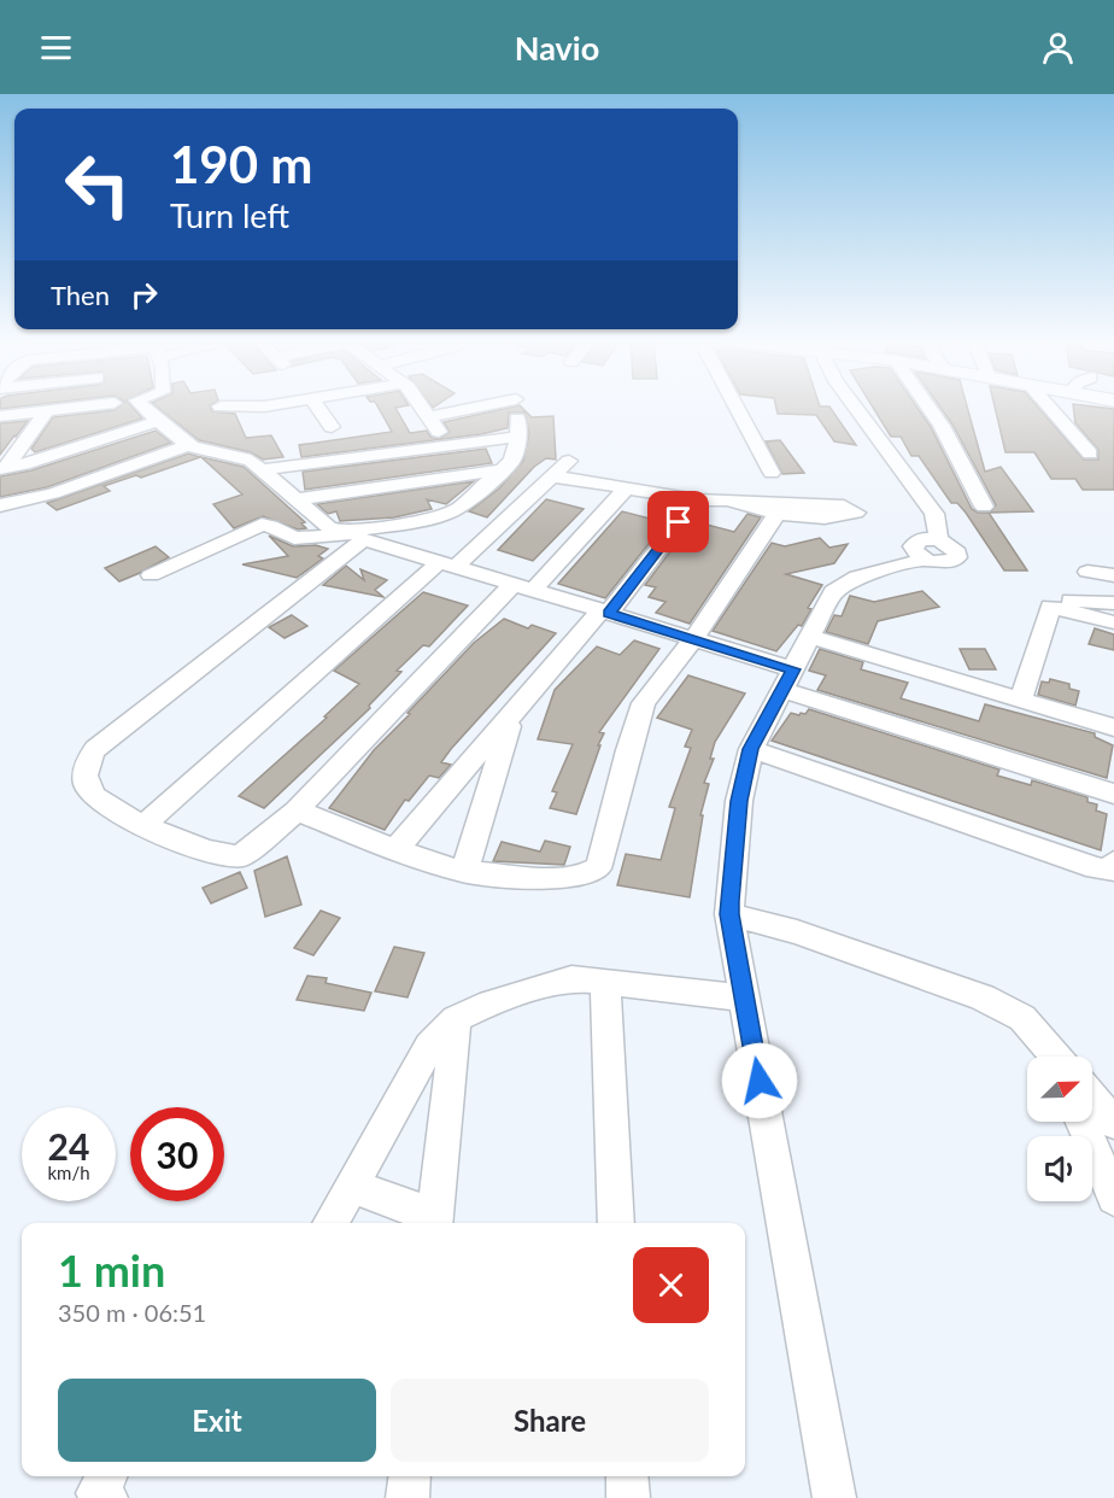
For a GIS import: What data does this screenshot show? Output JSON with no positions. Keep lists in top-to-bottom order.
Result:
{
  "north": "top right",
  "page": {
    "header": "Navio",
    "turn": ["190 m", "Turn left"],
    "then": "Then",
    "speed": "24 km/h",
    "limit": "30",
    "heading": ["1 min", "350 m · 06:51"],
    "buttons": ["Exit", "Share"]
  }
}
